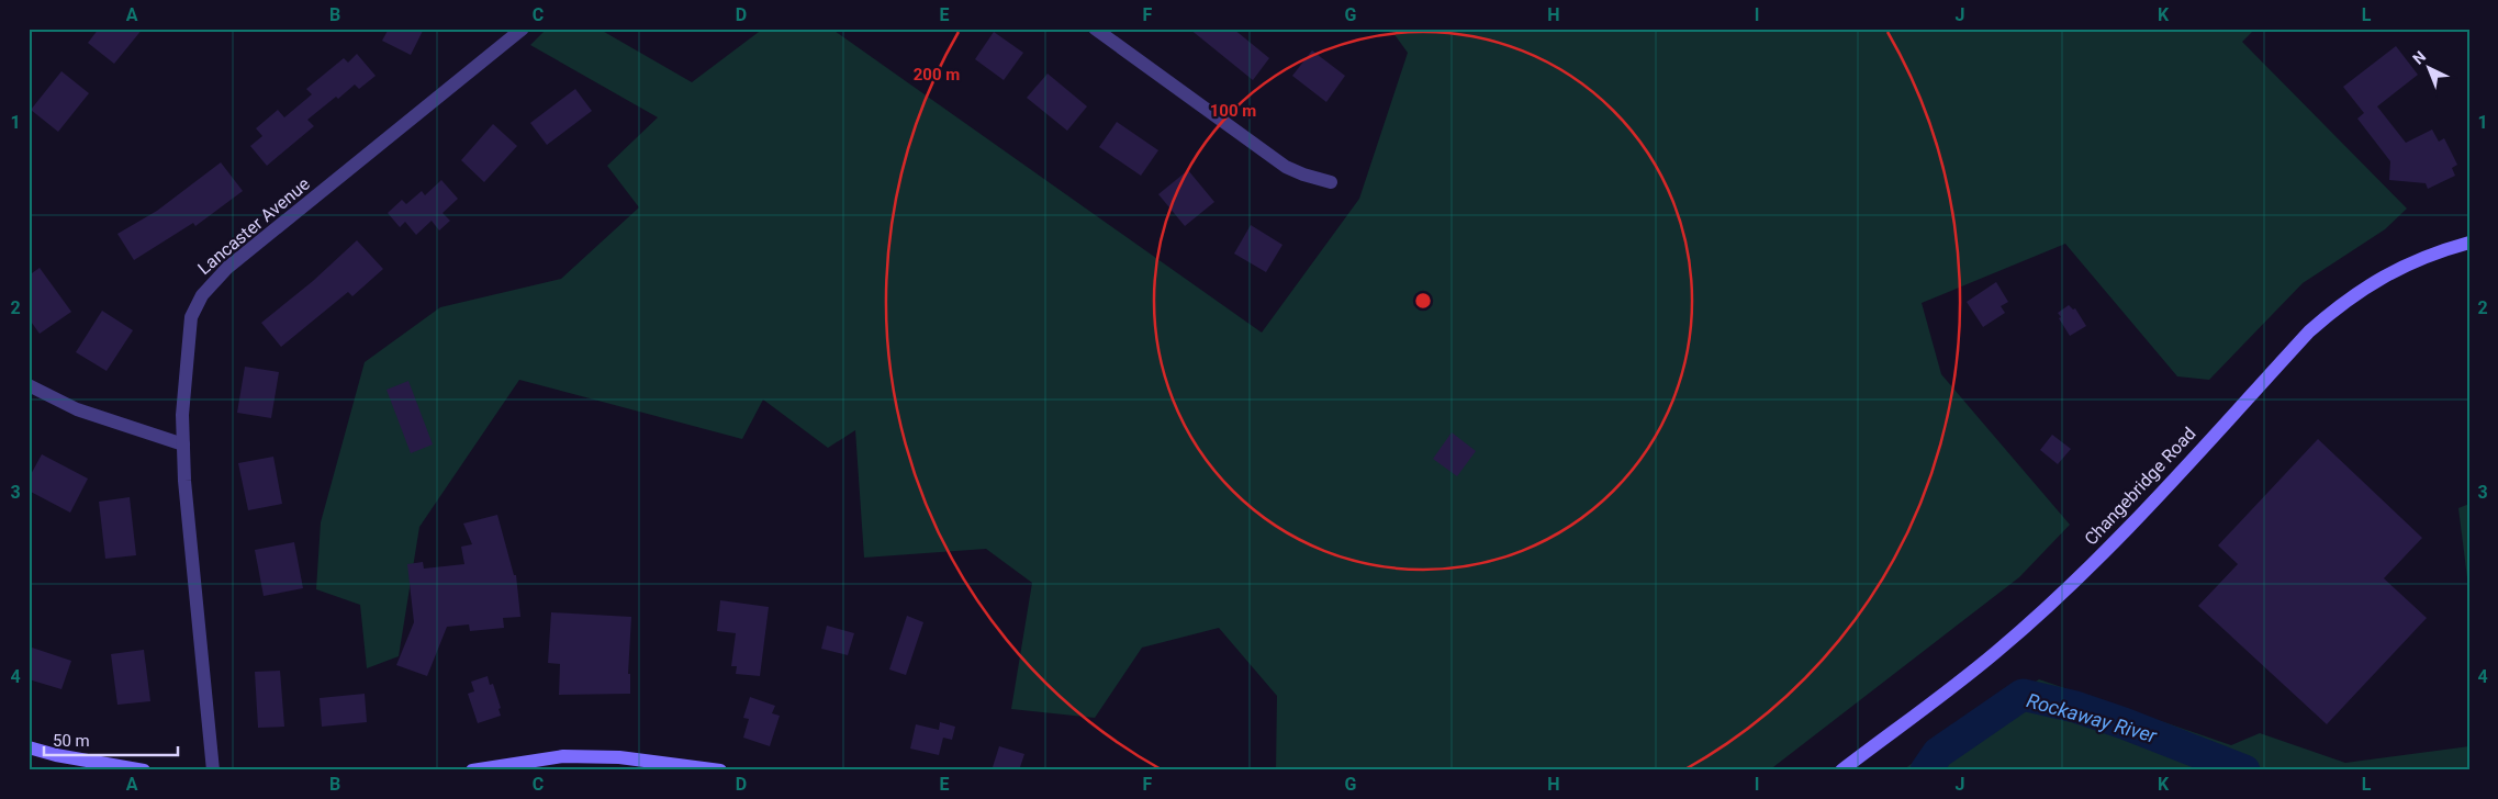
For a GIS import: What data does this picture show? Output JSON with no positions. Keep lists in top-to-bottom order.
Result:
{
  "streets": {
    "main road": ["Changebridge Road"],
    "street": ["Lancaster Avenue"]
  },
  "water": ["Rockaway River"],
  "scale_bar": "50 m",
  "north": "top left",
  "grid": {
    "columns": [
      "A",
      "B",
      "C",
      "D",
      "E",
      "F",
      "G",
      "H",
      "I",
      "J",
      "K",
      "L"
    ],
    "rows": [
      "1",
      "2",
      "3",
      "4"
    ]
  },
  "rings": ["200 m", "100 m"]
}
